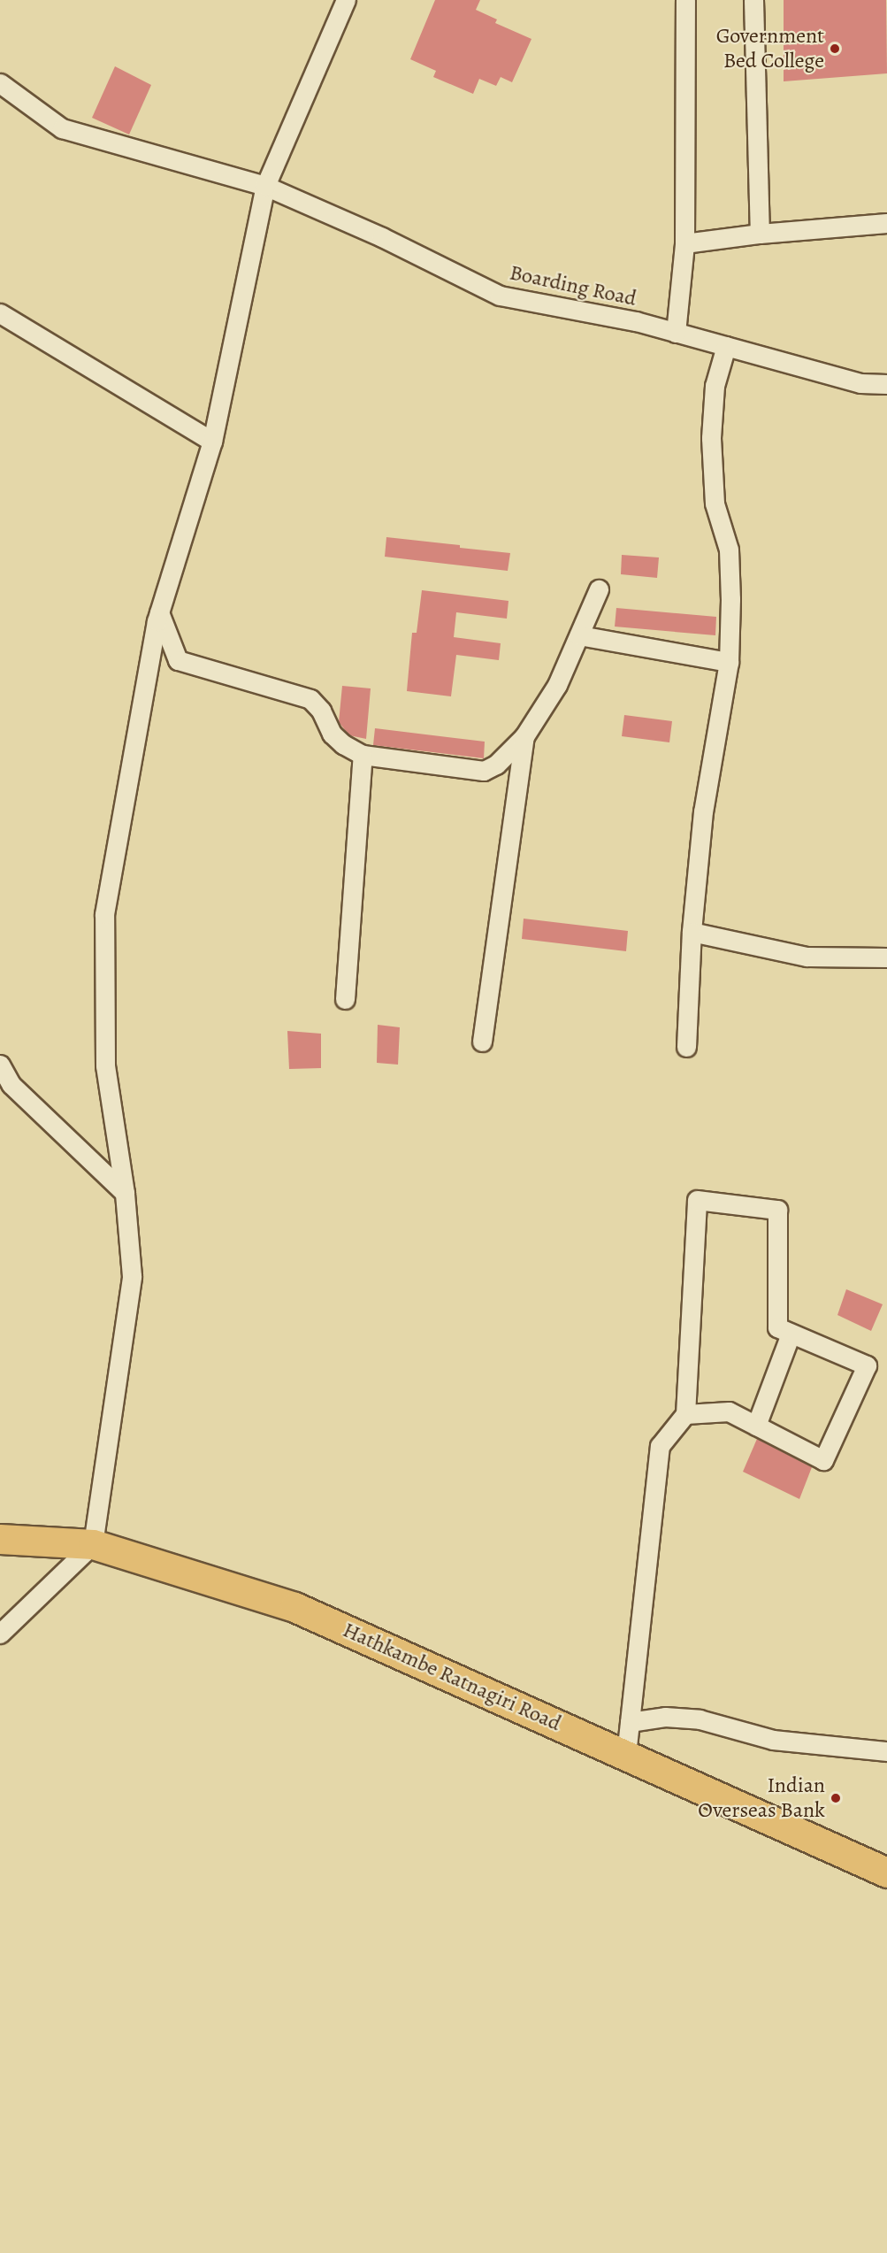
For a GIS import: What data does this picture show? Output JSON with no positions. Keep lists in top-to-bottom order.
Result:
{
  "streets": {
    "main road": ["Hathkambe Ratnagiri Road"],
    "street": ["Boarding Road"]
  },
  "places": ["Government Bed College", "Indian Overseas Bank"]
}
